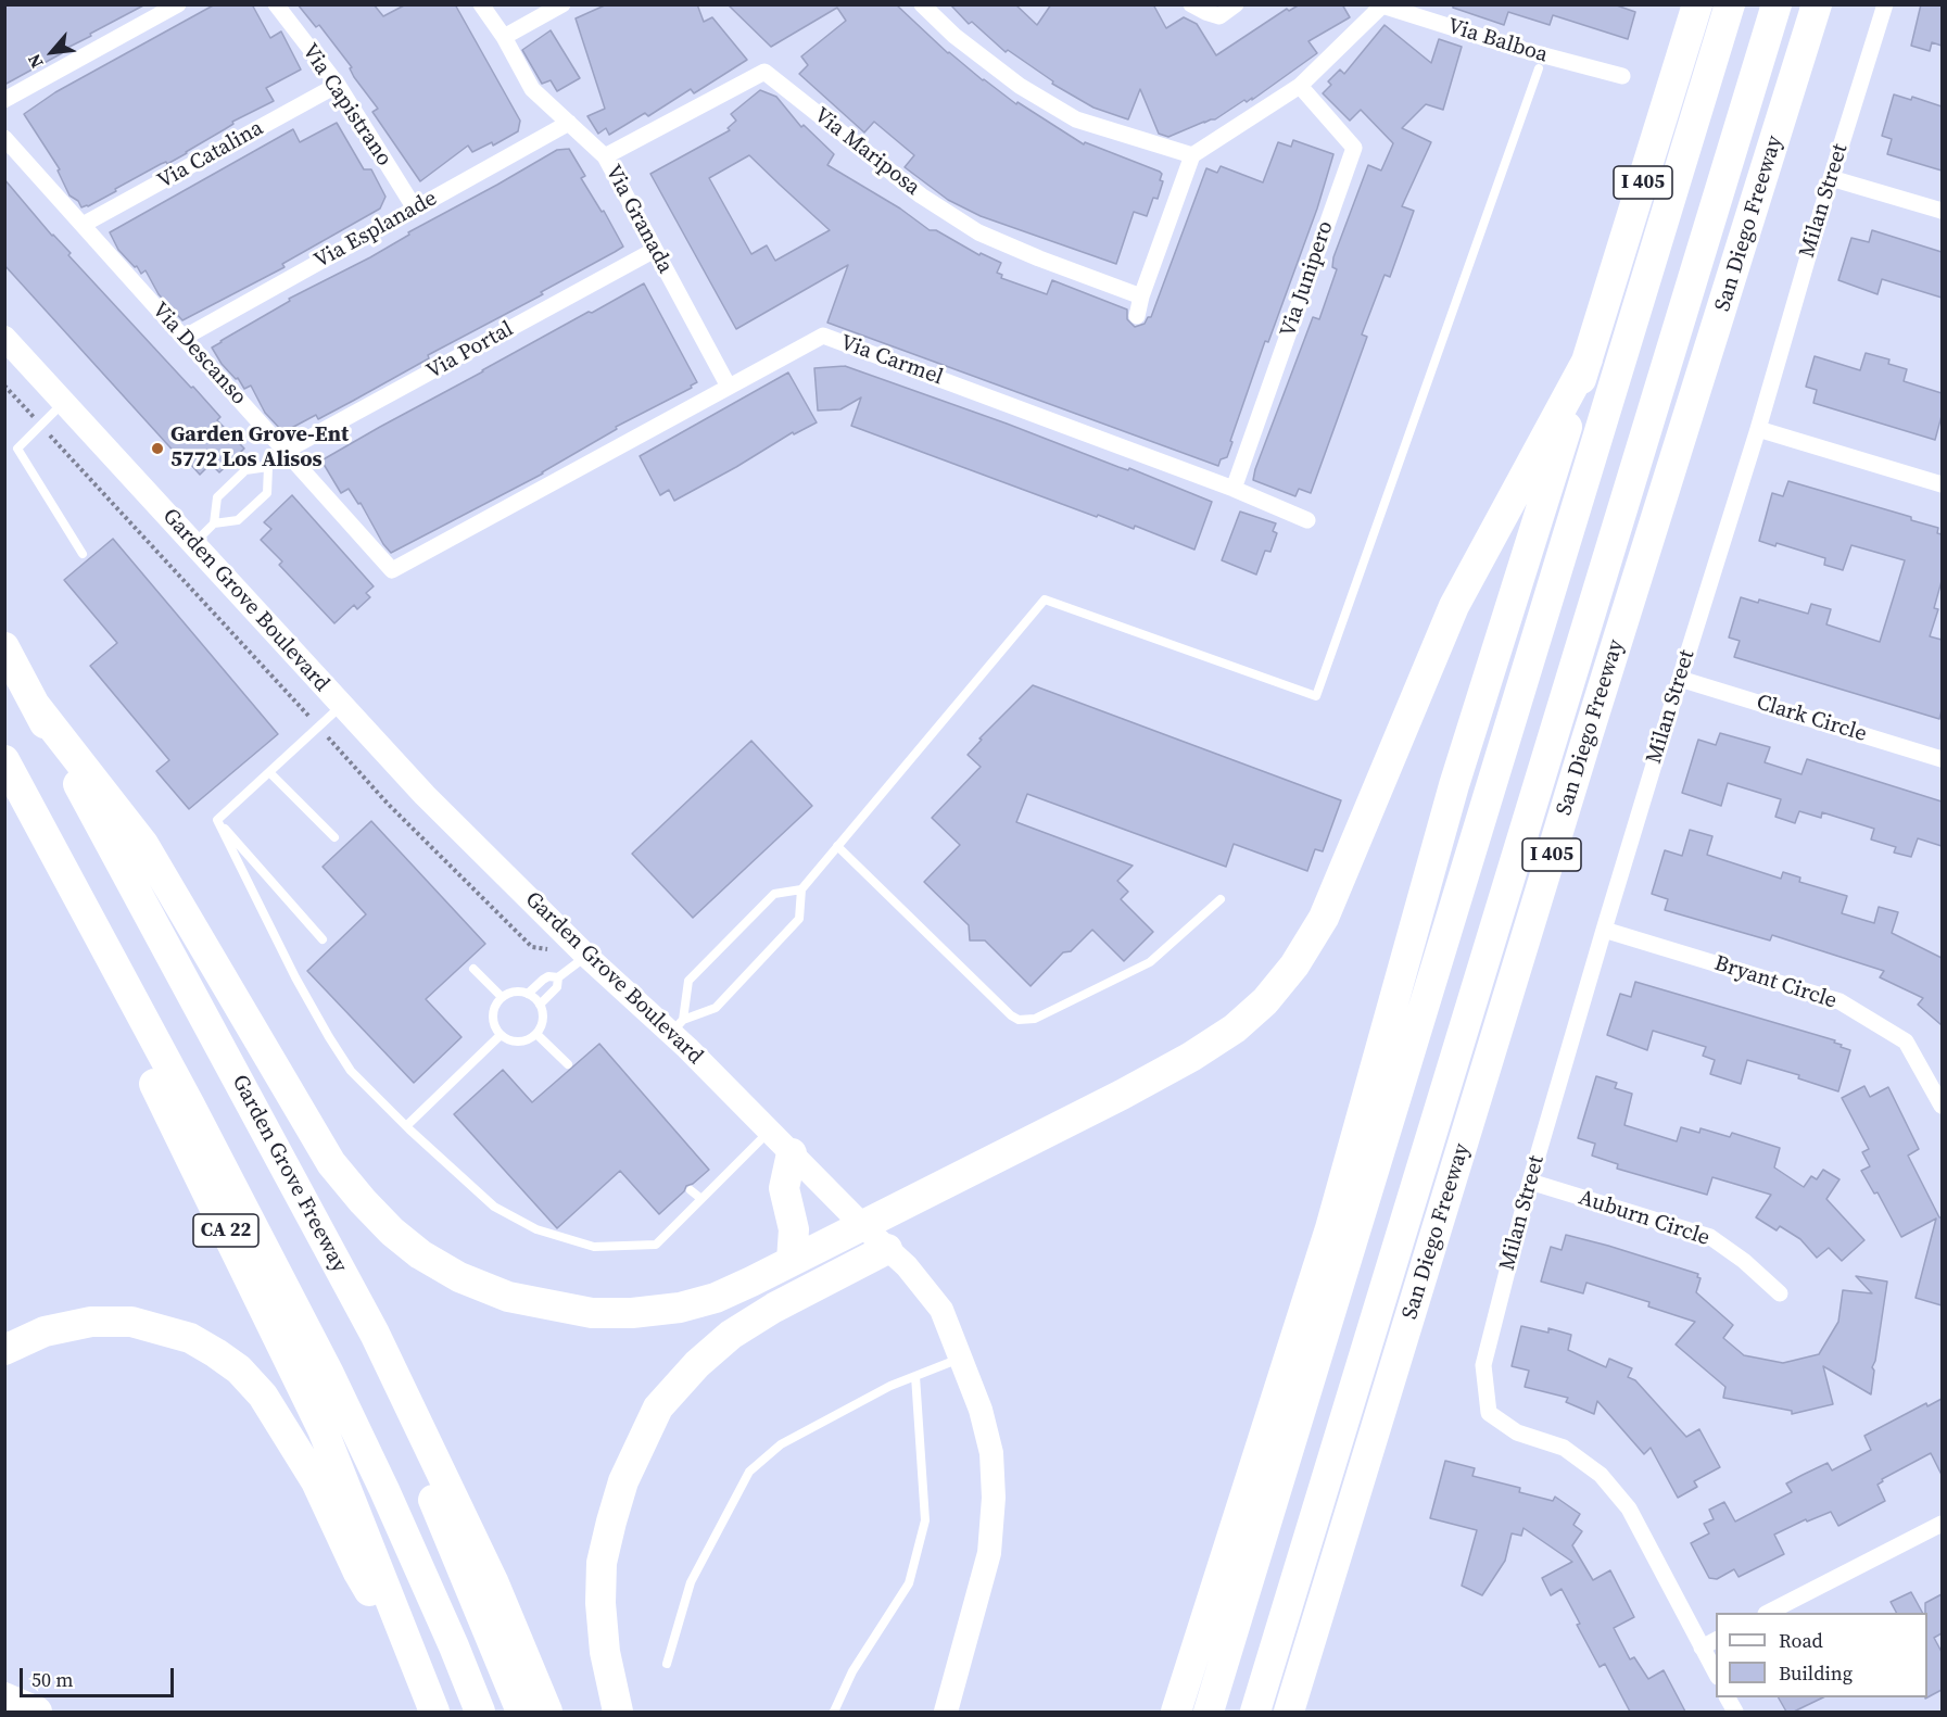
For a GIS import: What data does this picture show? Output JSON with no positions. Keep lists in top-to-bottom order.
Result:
{
  "streets": {
    "highway": [
      "I 405",
      "San Diego Freeway",
      "Garden Grove Freeway",
      "CA 22"
    ],
    "main road": ["Garden Grove Boulevard"],
    "street": [
      "Via Balboa",
      "Via Capistrano",
      "Via Mariposa",
      "Via Catalina",
      "Milan Street",
      "Via Granada",
      "Via Esplanade",
      "Via Junipero",
      "Via Portal",
      "Via Descanso",
      "Via Carmel",
      "Clark Circle",
      "Bryant Circle",
      "Auburn Circle"
    ]
  },
  "crossings": [
    ["Via Balboa", "Via Junipero"],
    ["Via Capistrano", "Via Catalina"],
    ["Via Capistrano", "Via Esplanade"],
    ["Via Mariposa", "Via Granada"],
    ["Via Catalina", "Via Descanso"],
    ["Milan Street", "Clark Circle"],
    ["Milan Street", "Bryant Circle"],
    ["Milan Street", "Auburn Circle"],
    ["Via Granada", "Via Esplanade"],
    ["Via Granada", "Via Portal"],
    ["Via Granada", "Via Carmel"],
    ["Via Esplanade", "Via Descanso"],
    ["Via Junipero", "Via Carmel"],
    ["Via Portal", "Via Descanso"],
    ["Via Descanso", "Via Carmel"]
  ],
  "places": ["Garden Grove-Ent 5772 Los Alisos"],
  "legend": ["Road", "Building"],
  "scale_bar": "50 m",
  "north": "bottom left"
}
